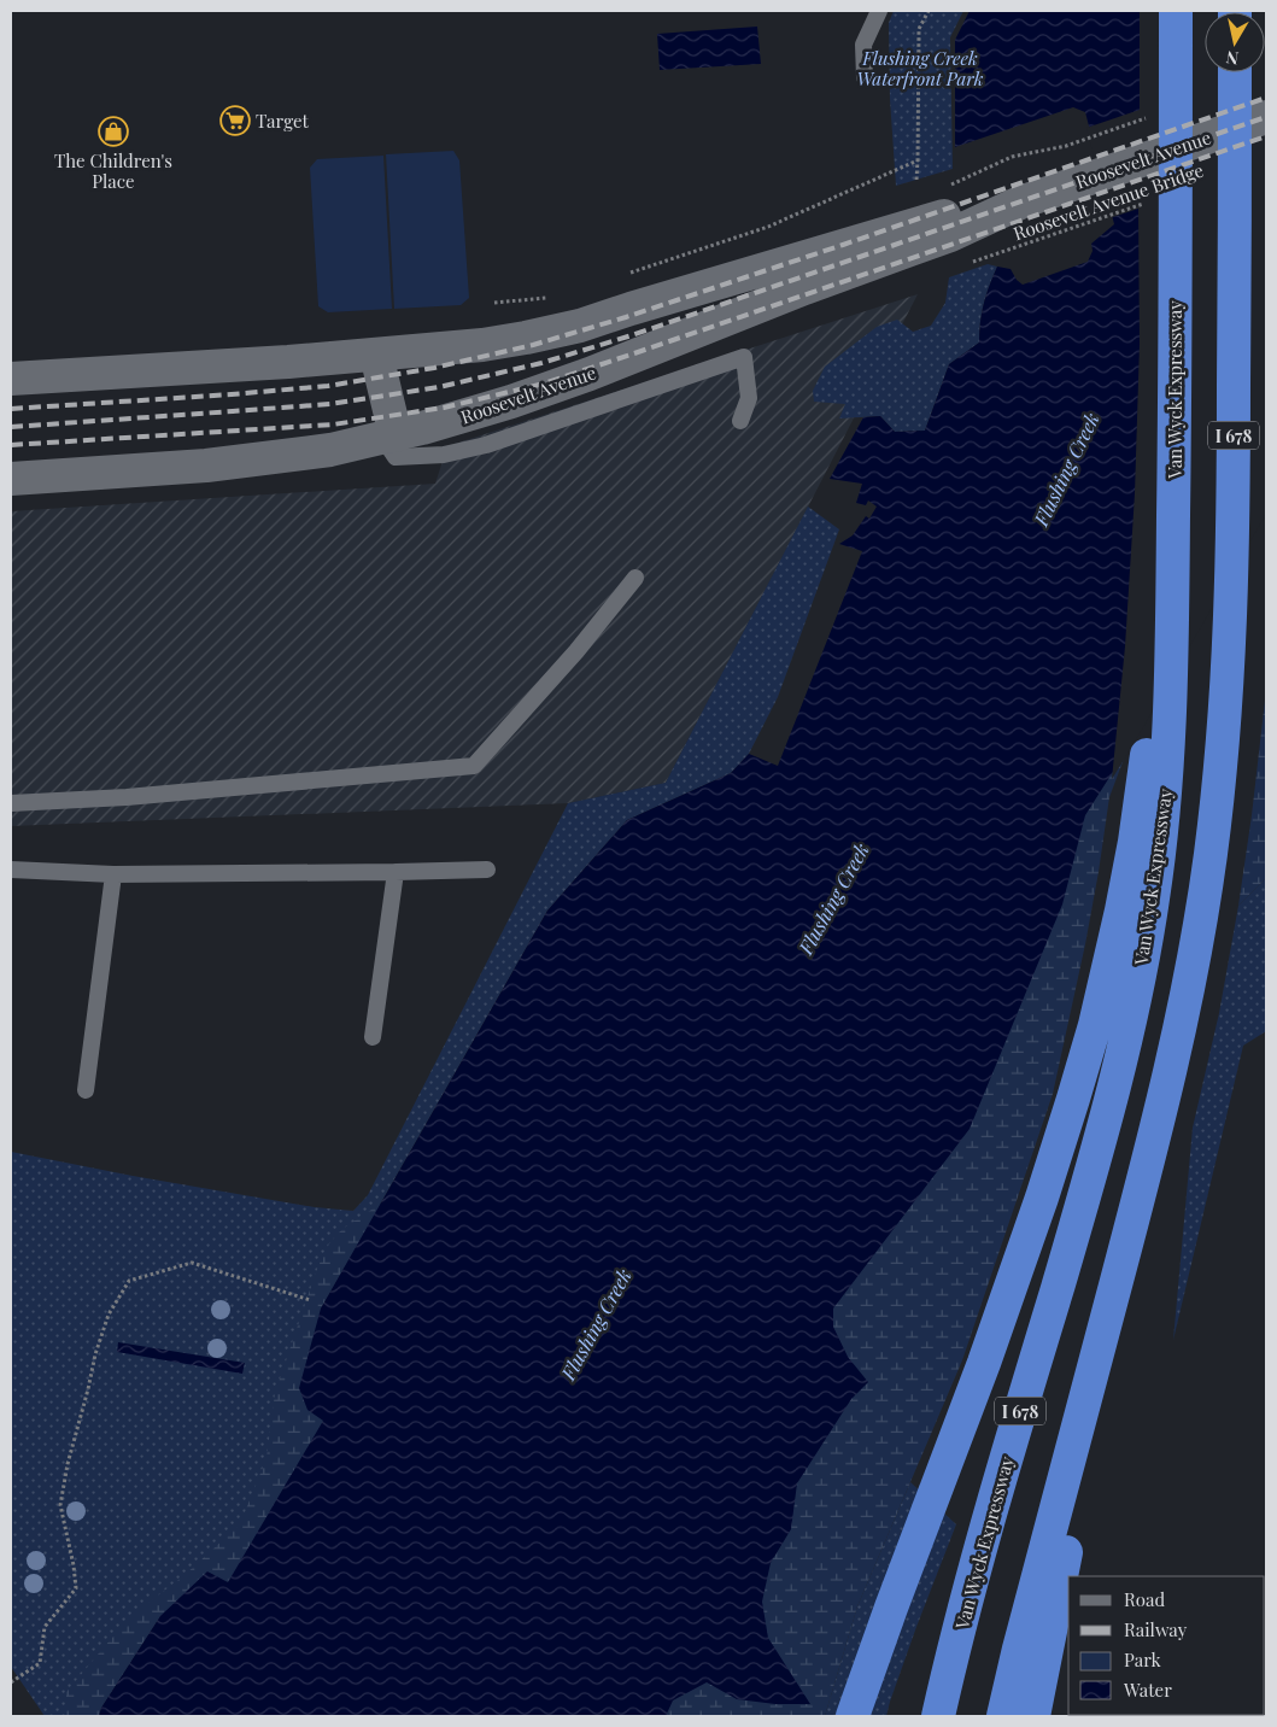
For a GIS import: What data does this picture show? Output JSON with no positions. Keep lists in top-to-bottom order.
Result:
{
  "streets": {
    "highway": ["Van Wyck Expressway", "I 678"],
    "main road": ["Roosevelt Avenue"],
    "path": ["Roosevelt Avenue Bridge"]
  },
  "water": ["Flushing Creek"],
  "parks": ["Flushing Creek Waterfront Park"],
  "places": {
    "supermarket": ["Target"],
    "shop": ["The Children's Place"]
  },
  "legend": [
    "Road",
    "Railway",
    "Park",
    "Water"
  ],
  "north": "bottom"
}
